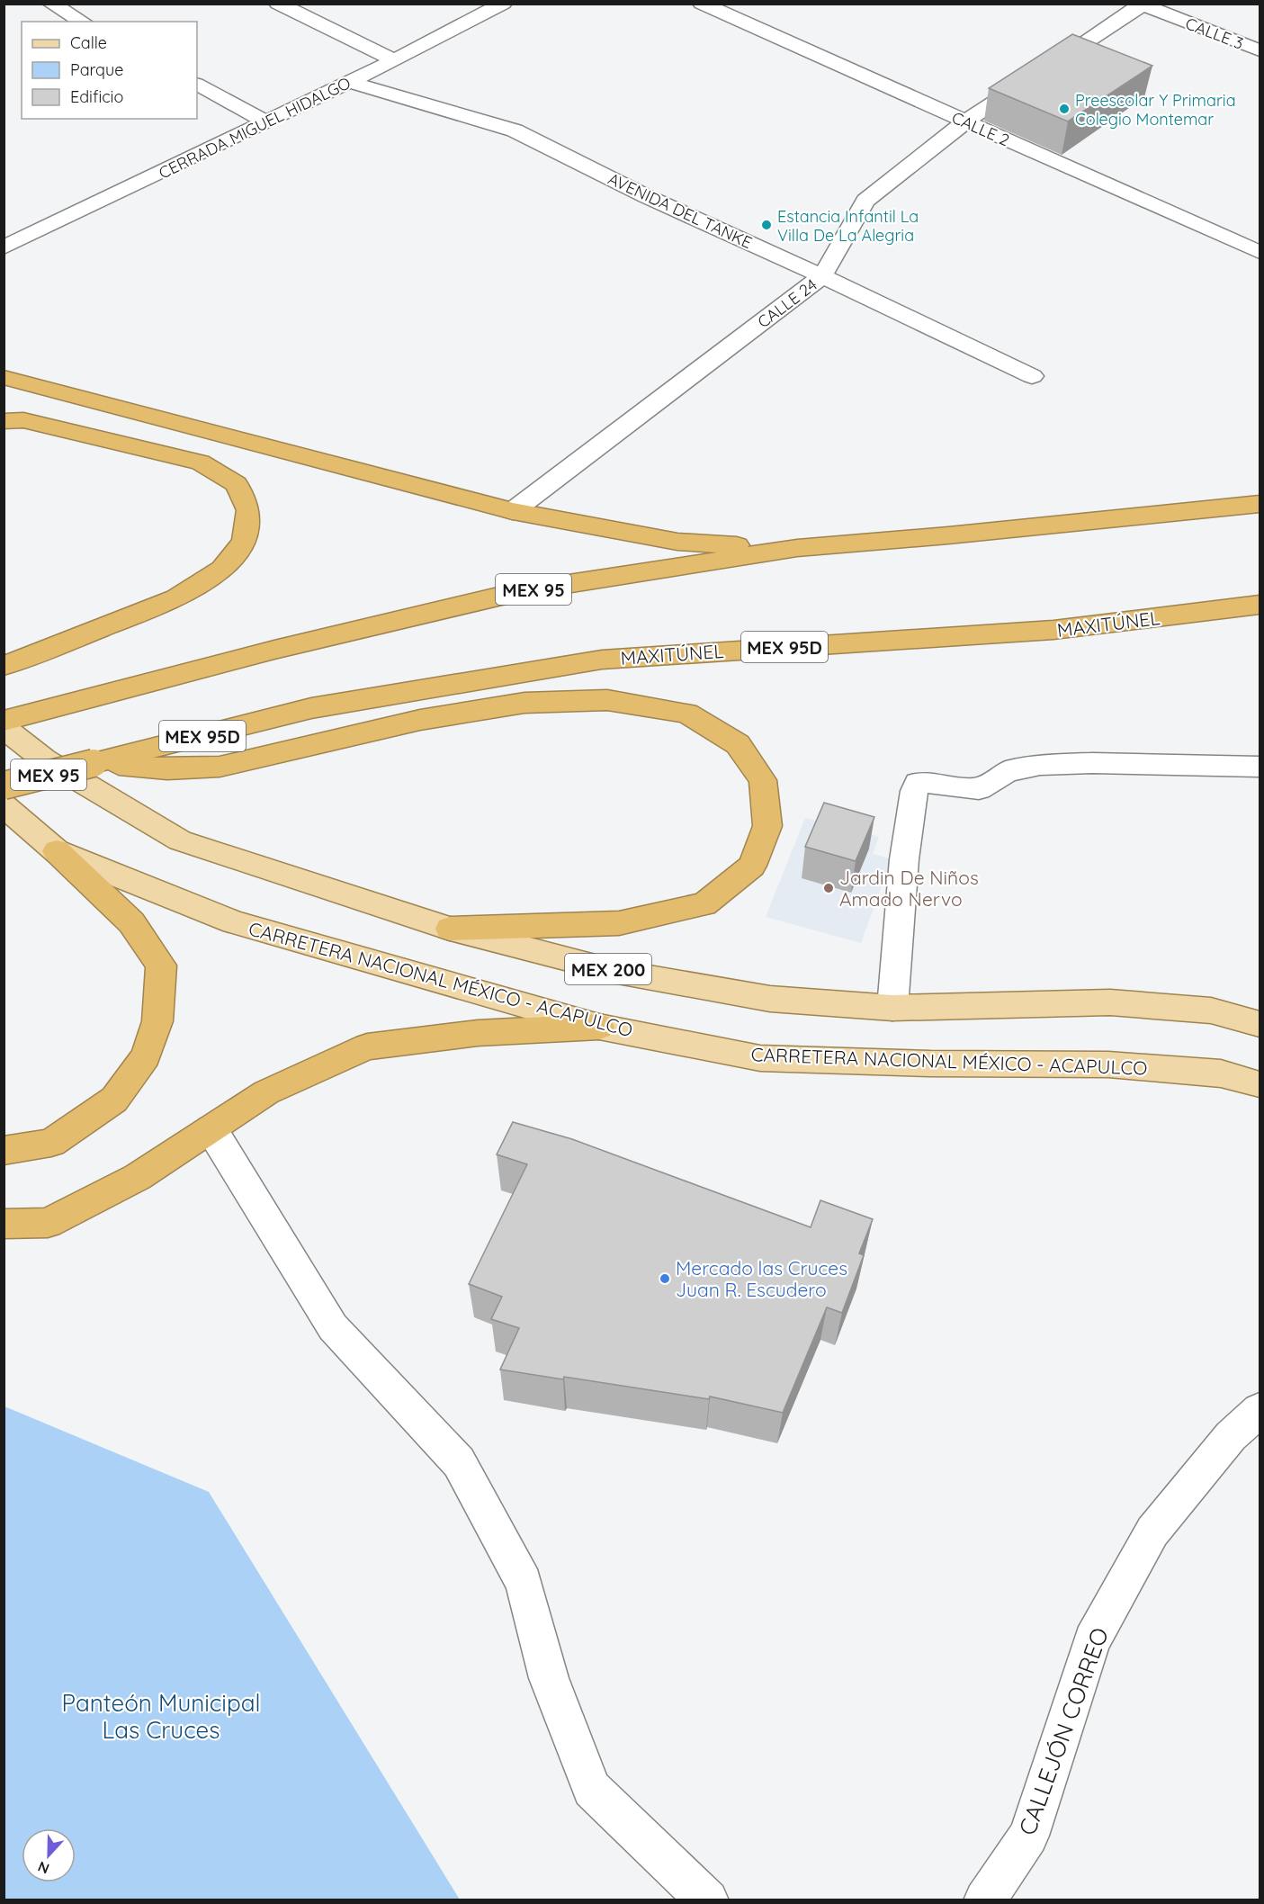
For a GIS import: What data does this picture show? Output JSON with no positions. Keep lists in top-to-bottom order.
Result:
{
  "streets": {
    "highway": ["MEX 95", "MAXITÚNEL", "MEX 95D"],
    "main road": ["MEX 200", "CARRETERA NACIONAL MÉXICO - ACAPULCO"],
    "street": [
      "CALLE 3",
      "CERRADA MIGUEL HIDALGO",
      "CALLE 2",
      "AVENIDA DEL TANKE",
      "CALLE 24",
      "CALLEJÓN CORREO"
    ]
  },
  "crossings": [
    ["CALLE 3", "CALLE 24"],
    ["CERRADA MIGUEL HIDALGO", "AVENIDA DEL TANKE"],
    ["CALLE 2", "CALLE 24"],
    ["AVENIDA DEL TANKE", "CALLE 24"],
    ["MEX 95", "MAXITÚNEL"]
  ],
  "parks": ["Panteón Municipal Las Cruces"],
  "places": [
    "Preescolar Y Primaria Colegio Montemar",
    "Estancia Infantil La Villa De La Alegria",
    "Jardin De Niños Amado Nervo",
    "Mercado las Cruces Juan R. Escudero"
  ],
  "legend": ["Calle", "Parque", "Edificio"],
  "north": "bottom"
}
